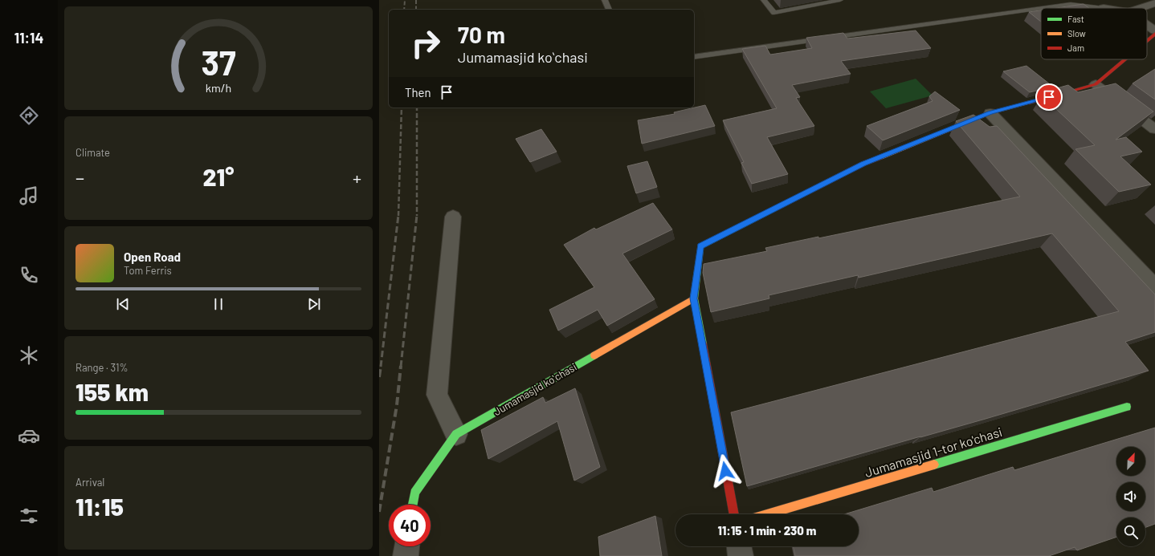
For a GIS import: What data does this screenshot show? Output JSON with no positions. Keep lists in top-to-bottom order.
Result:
{
  "streets": {
    "street": ["Jumamasjid koʻchasi", "Jumamasjid 1-tor ko'chasi"]
  },
  "legend": ["Fast", "Slow", "Jam"],
  "north": "top right",
  "page": {
    "tabs": "11:14",
    "turn": ["70 m", "Jumamasjid koʻchasi"],
    "then": "Then",
    "tile": [
      "Climate",
      ["Range · 31%", "155 km"],
      ["Arrival", "11:15"]
    ],
    "heat": ["−", "21°", "+"],
    "song": ["Open Road", "Tom Ferris"],
    "limit": "40",
    "trip": "11:15 · 1 min · 230 m",
    "gauge": ["37", "km/h"]
  }
}
